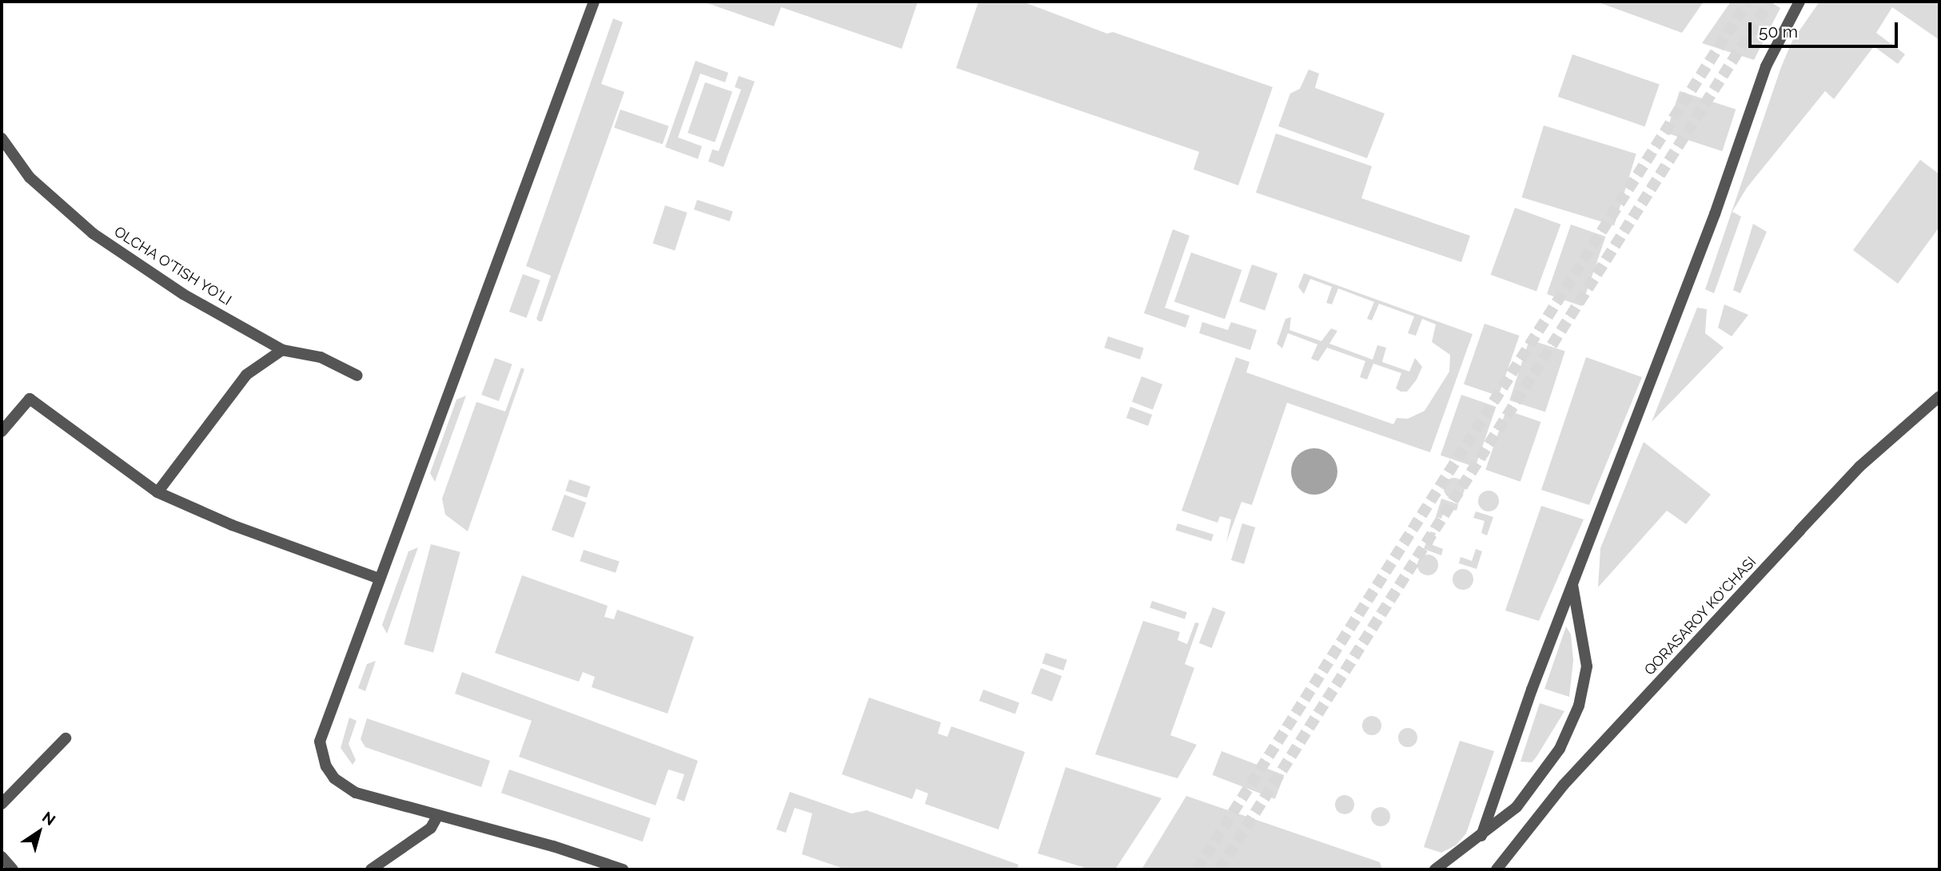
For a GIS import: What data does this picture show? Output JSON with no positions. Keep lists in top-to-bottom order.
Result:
{
  "streets": {
    "street": ["OLCHA O'TISH YO'LI", "QORASAROY KO'CHASI"]
  },
  "scale_bar": "50 m",
  "north": "top right"
}
